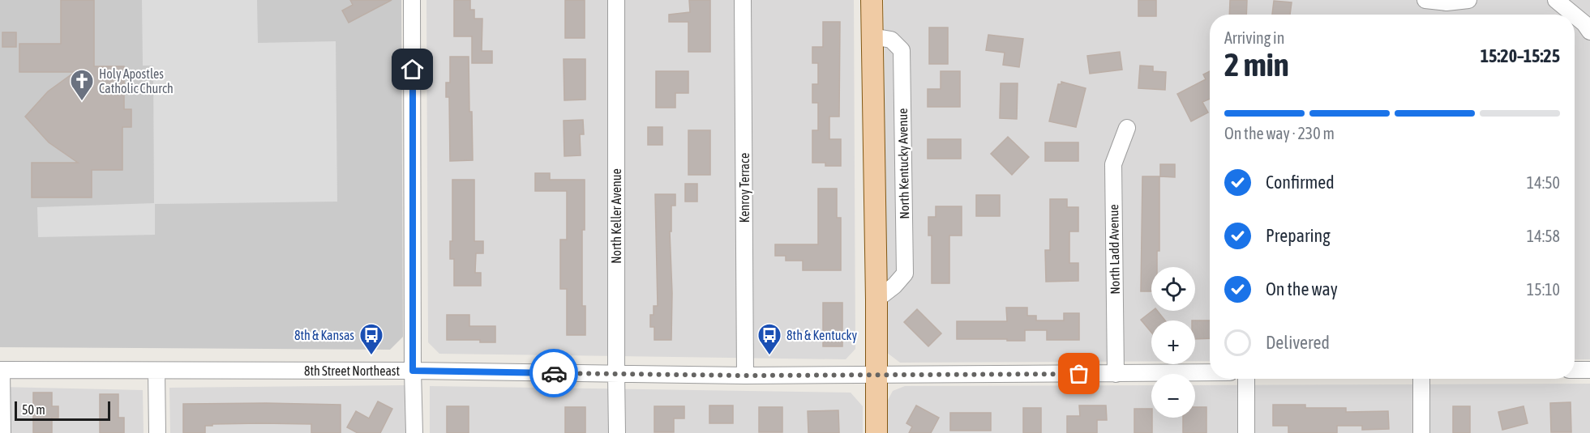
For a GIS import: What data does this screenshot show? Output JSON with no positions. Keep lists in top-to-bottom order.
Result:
{
  "streets": {
    "street": [
      "North Kentucky Avenue",
      "Kenroy Terrace",
      "North Keller Avenue",
      "North Ladd Avenue",
      "8th Street Northeast"
    ]
  },
  "crossings": [
    ["Kenroy Terrace", "8th Street Northeast"],
    ["North Keller Avenue", "8th Street Northeast"],
    ["North Ladd Avenue", "8th Street Northeast"]
  ],
  "places": {
    "church": ["Holy Apostles Catholic Church"],
    "bus stop": ["8th & Kansas", "8th & Kentucky"]
  },
  "scale_bar": "50 m",
  "page": {
    "heading": ["2 min", "Arriving in", "15:20–15:25"],
    "bar": "On the way · 230 m",
    "list": [
      ["Confirmed", "14:50"],
      ["Preparing", "14:58"],
      ["On the way", "15:10"],
      "Delivered"
    ],
    "map_buttons": ["+", "−"],
    "scale": "50 m"
  }
}
